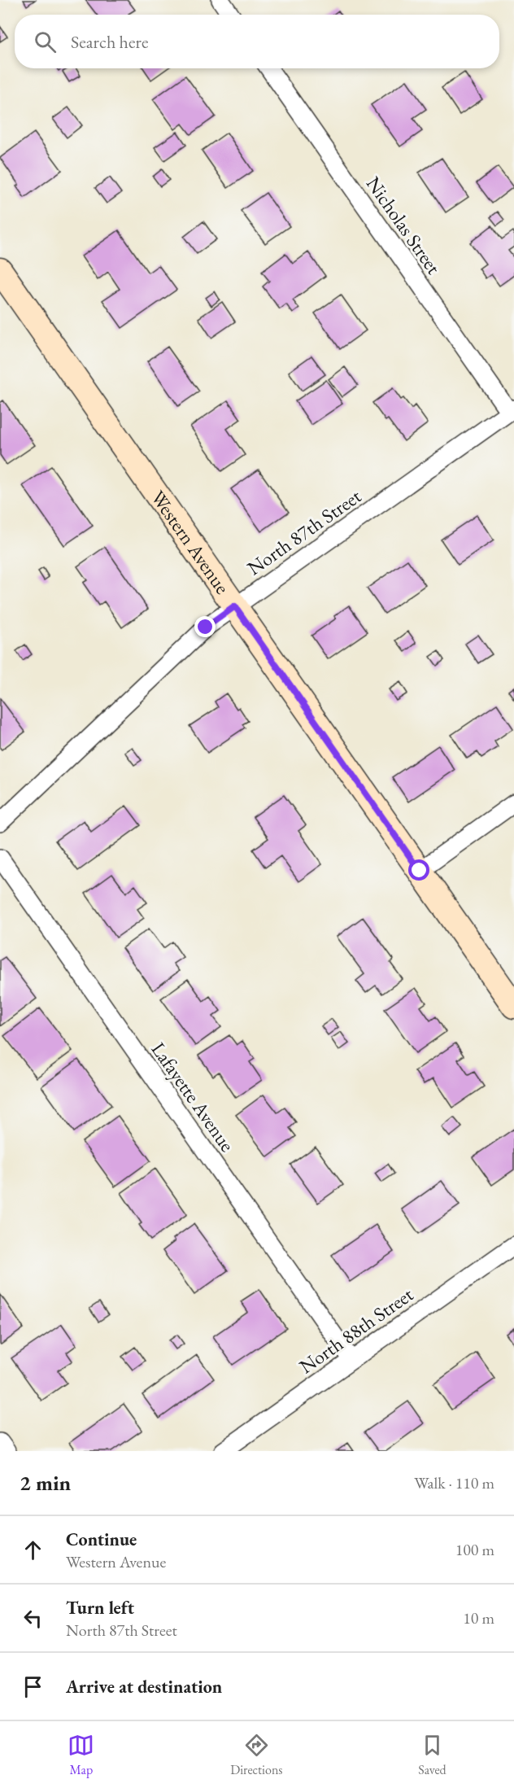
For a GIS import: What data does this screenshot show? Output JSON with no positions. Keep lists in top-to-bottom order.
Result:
{
  "streets": {
    "street": [
      "Nicholas Street",
      "North 87th Street",
      "Western Avenue",
      "Lafayette Avenue",
      "North 88th Street"
    ]
  },
  "crossings": [
    ["Nicholas Street", "North 87th Street"],
    ["North 87th Street", "Western Avenue"],
    ["Lafayette Avenue", "North 88th Street"]
  ],
  "page": {
    "search": "Search here",
    "heading": ["2 min", "Walk · 110 m"],
    "list": [
      ["Continue", "Western Avenue", "100 m"],
      ["Turn left", "North 87th Street", "10 m"],
      "Arrive at destination"
    ],
    "nav": ["Map", "Directions", "Saved"]
  }
}
